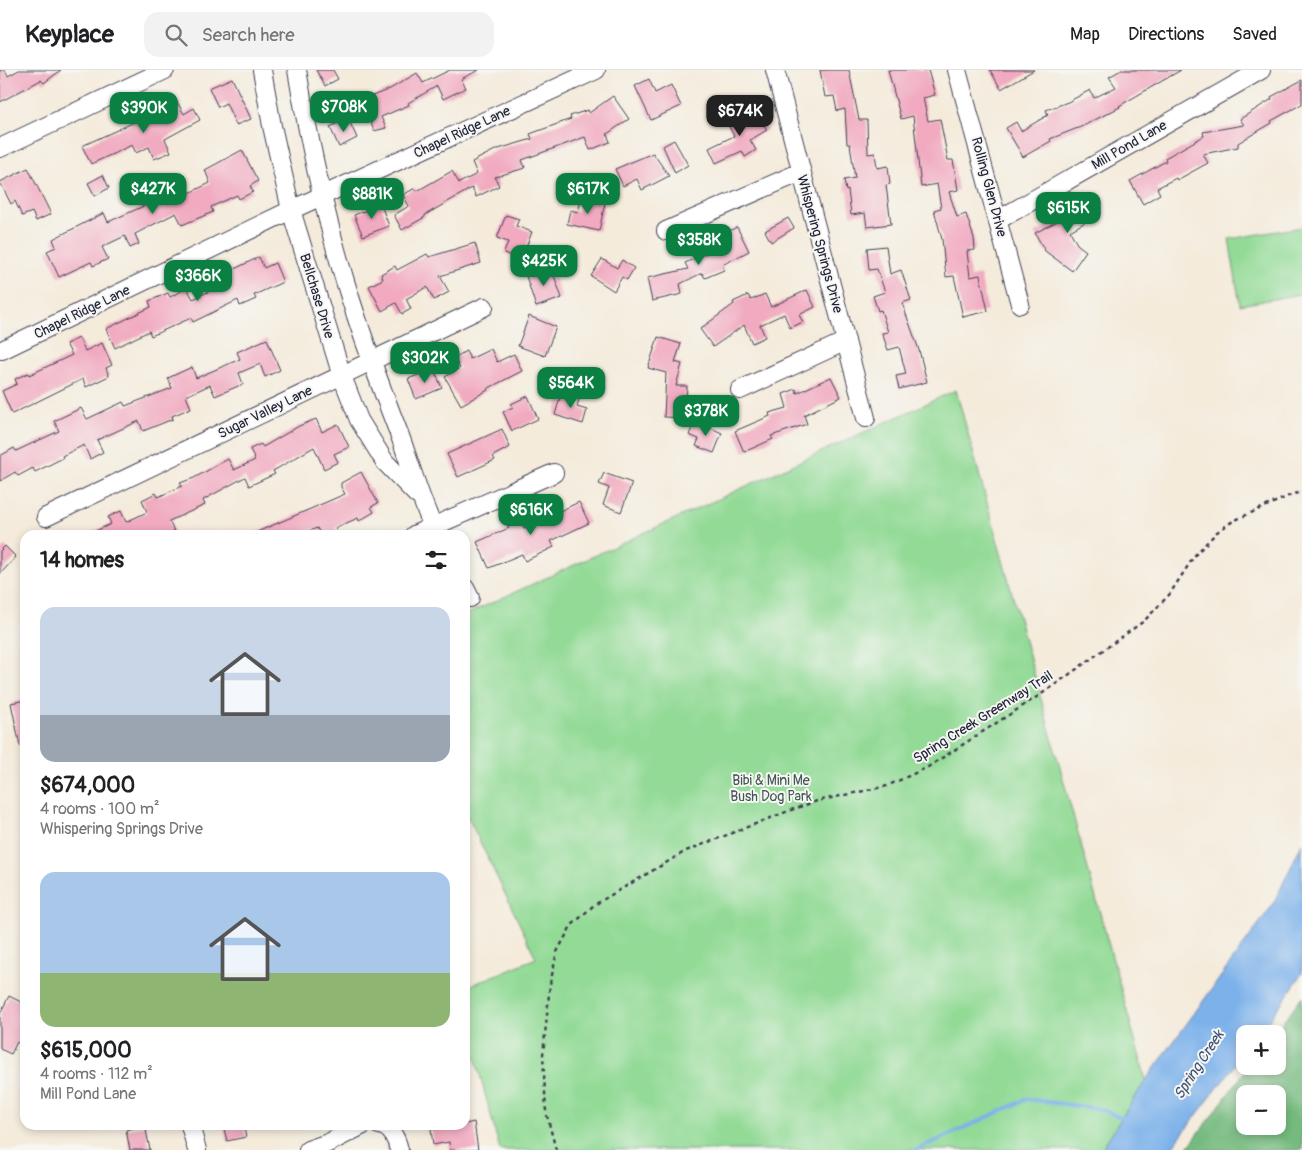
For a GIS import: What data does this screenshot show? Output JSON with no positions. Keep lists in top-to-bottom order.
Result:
{
  "streets": {
    "street": [
      "Chapel Ridge Lane",
      "Mill Pond Lane",
      "Rolling Glen Drive",
      "Whispering Springs Drive",
      "Bellchase Drive",
      "Sugar Valley Lane"
    ],
    "path": ["Spring Creek Greenway Trail"]
  },
  "crossings": [
    ["Chapel Ridge Lane", "Bellchase Drive"],
    ["Mill Pond Lane", "Rolling Glen Drive"],
    ["Bellchase Drive", "Sugar Valley Lane"]
  ],
  "water": ["Spring Creek"],
  "parks": ["Bibi & Mini Me Bush Dog Park"],
  "page": {
    "header": "Keyplace",
    "search": "Search here",
    "nav": ["Map", "Directions", "Saved"],
    "price": [
      "$708K",
      "$390K",
      "$674K",
      "$427K",
      "$617K",
      "$881K",
      "$615K",
      "$358K",
      "$425K",
      "$366K",
      "$302K",
      "$564K",
      "$378K",
      "$616K"
    ],
    "heading": "14 homes",
    "list": [
      {
        "name": "$674,000",
        "note": "4 rooms · 100 m² · Whispering Springs Drive"
      },
      {
        "name": "$615,000",
        "note": "4 rooms · 112 m² · Mill Pond Lane"
      }
    ],
    "map_buttons": ["+", "−"]
  }
}
